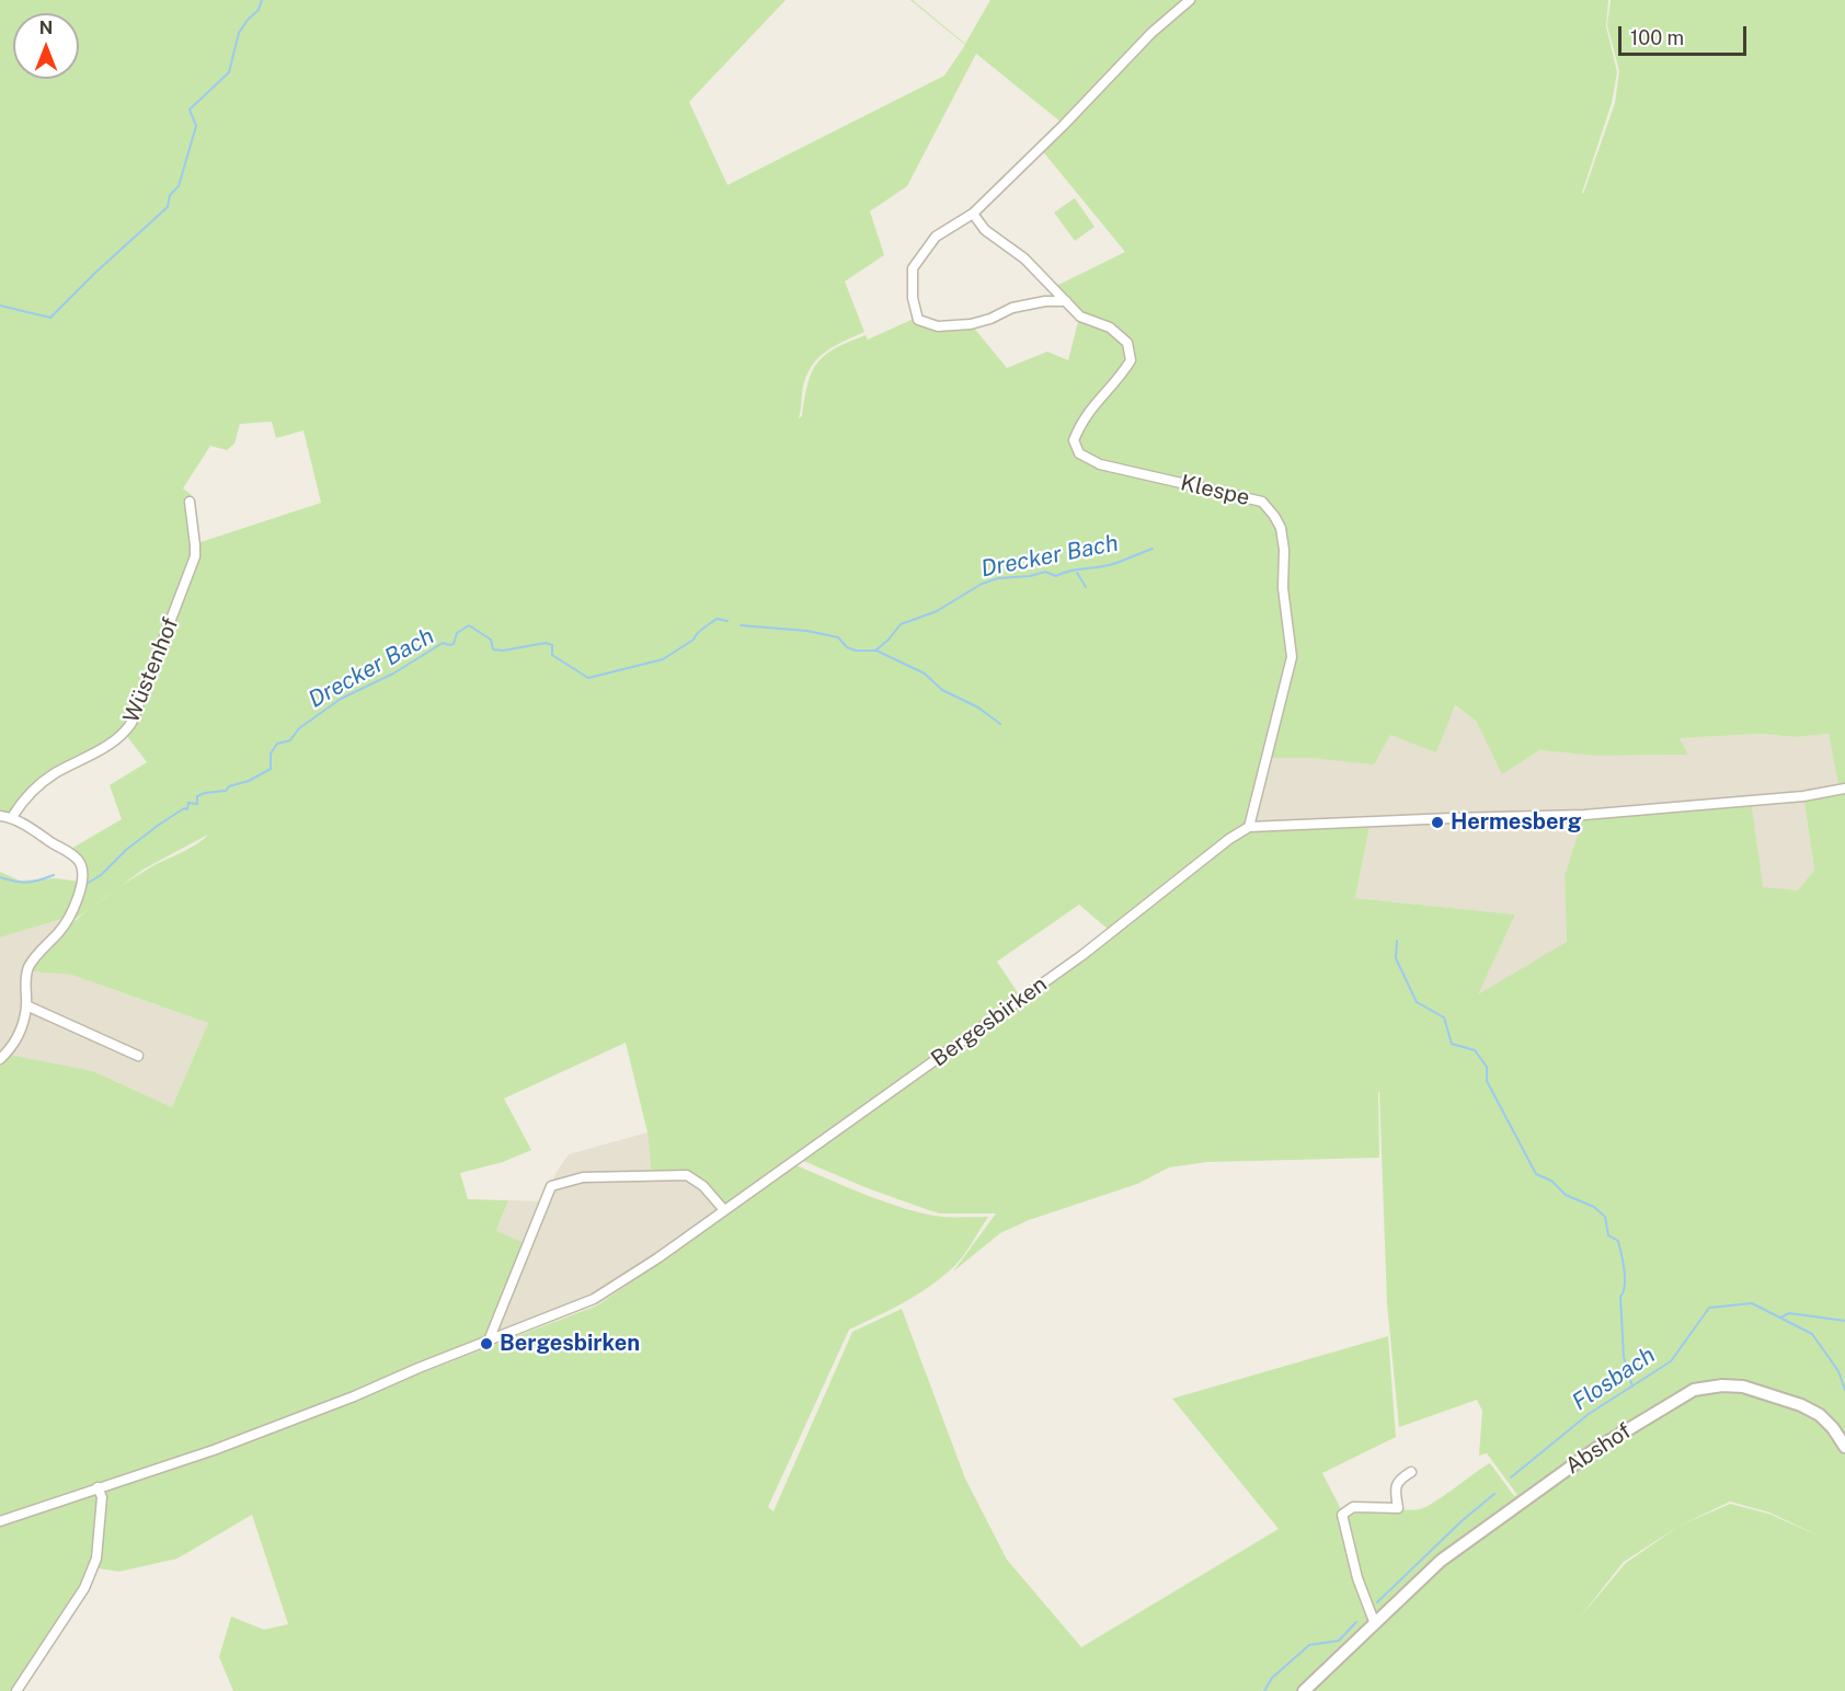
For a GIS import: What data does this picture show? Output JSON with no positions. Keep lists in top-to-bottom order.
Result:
{
  "streets": {
    "street": [
      "Klespe",
      "Wüstenhof",
      "Bergesbirken",
      "Abshof"
    ]
  },
  "crossings": [
    ["Klespe", "Bergesbirken"]
  ],
  "water": ["Drecker Bach", "Flosbach"],
  "places": ["Hermesberg", "Bergesbirken"],
  "scale_bar": "100 m",
  "north": "top"
}
